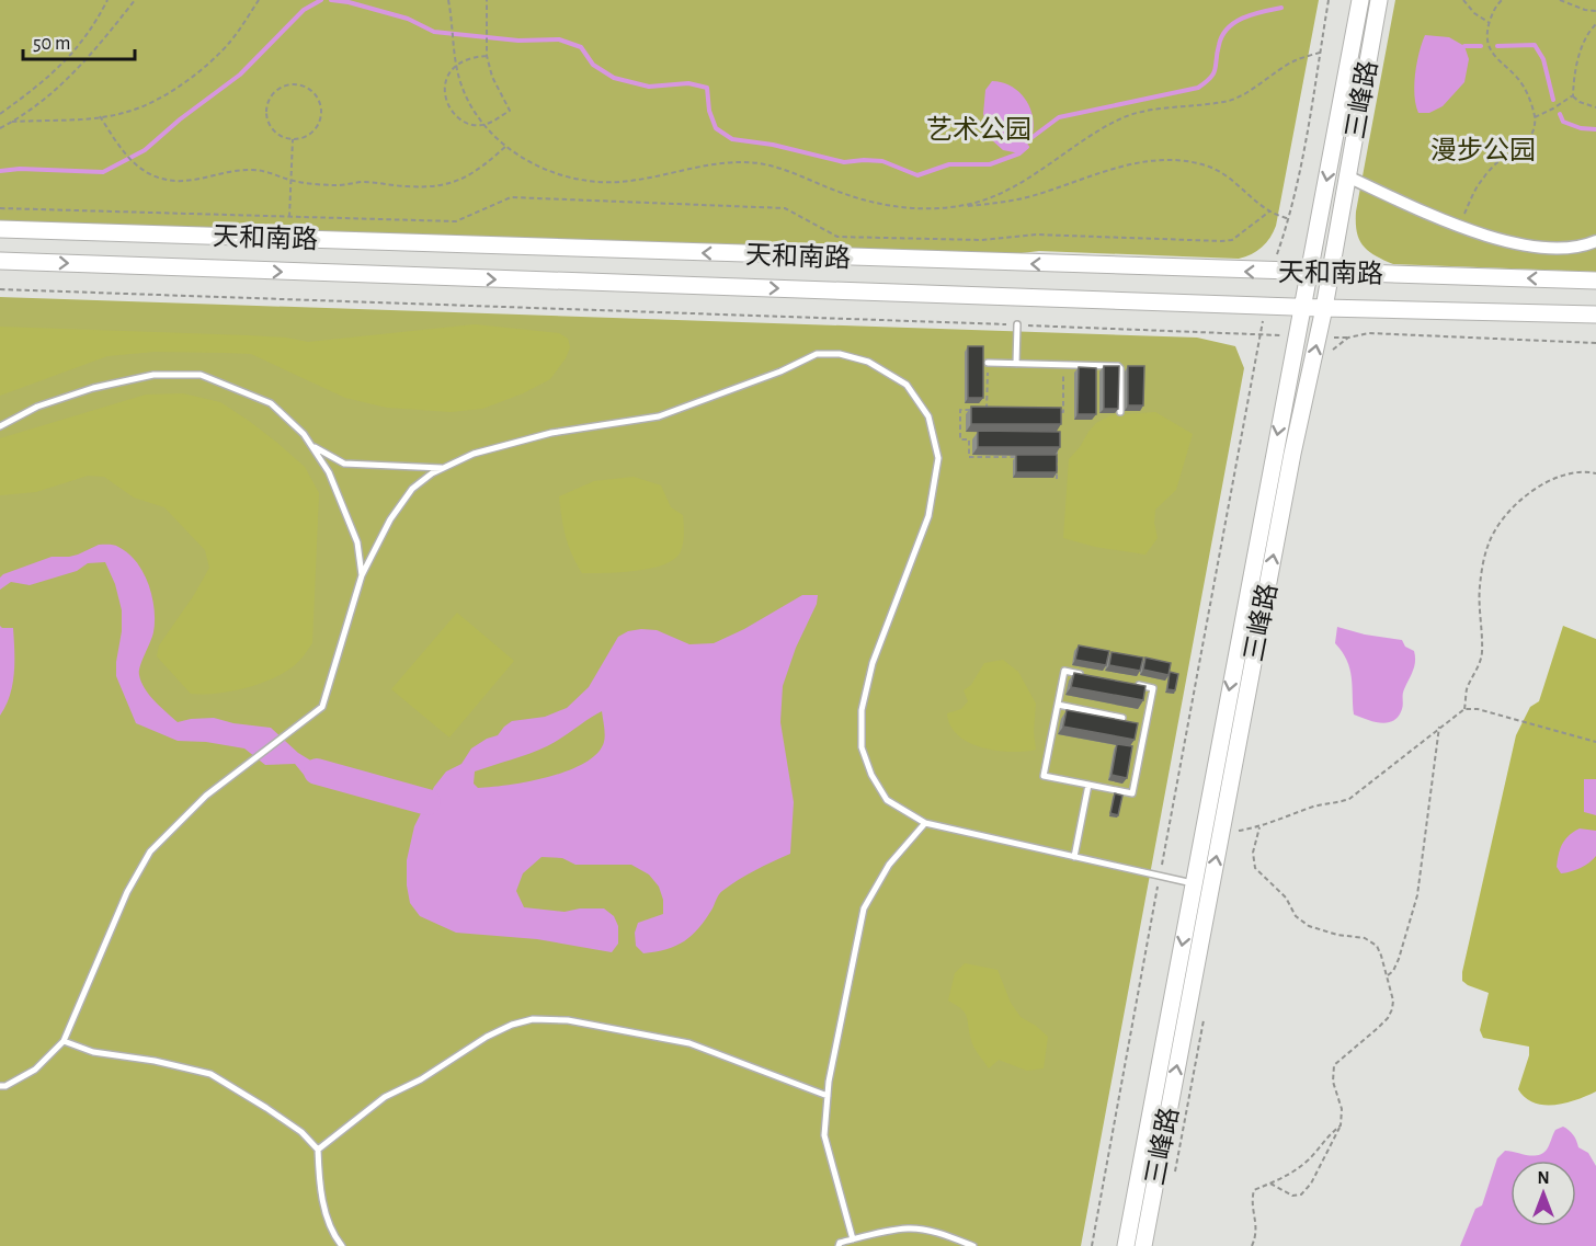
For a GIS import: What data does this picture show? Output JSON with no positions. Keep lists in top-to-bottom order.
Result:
{
  "streets": {
    "street": ["三峰路", "天和南路"]
  },
  "crossings": [
    ["三峰路", "天和南路"]
  ],
  "parks": ["艺术公园", "漫步公园"],
  "scale_bar": "50 m",
  "north": "top"
}
